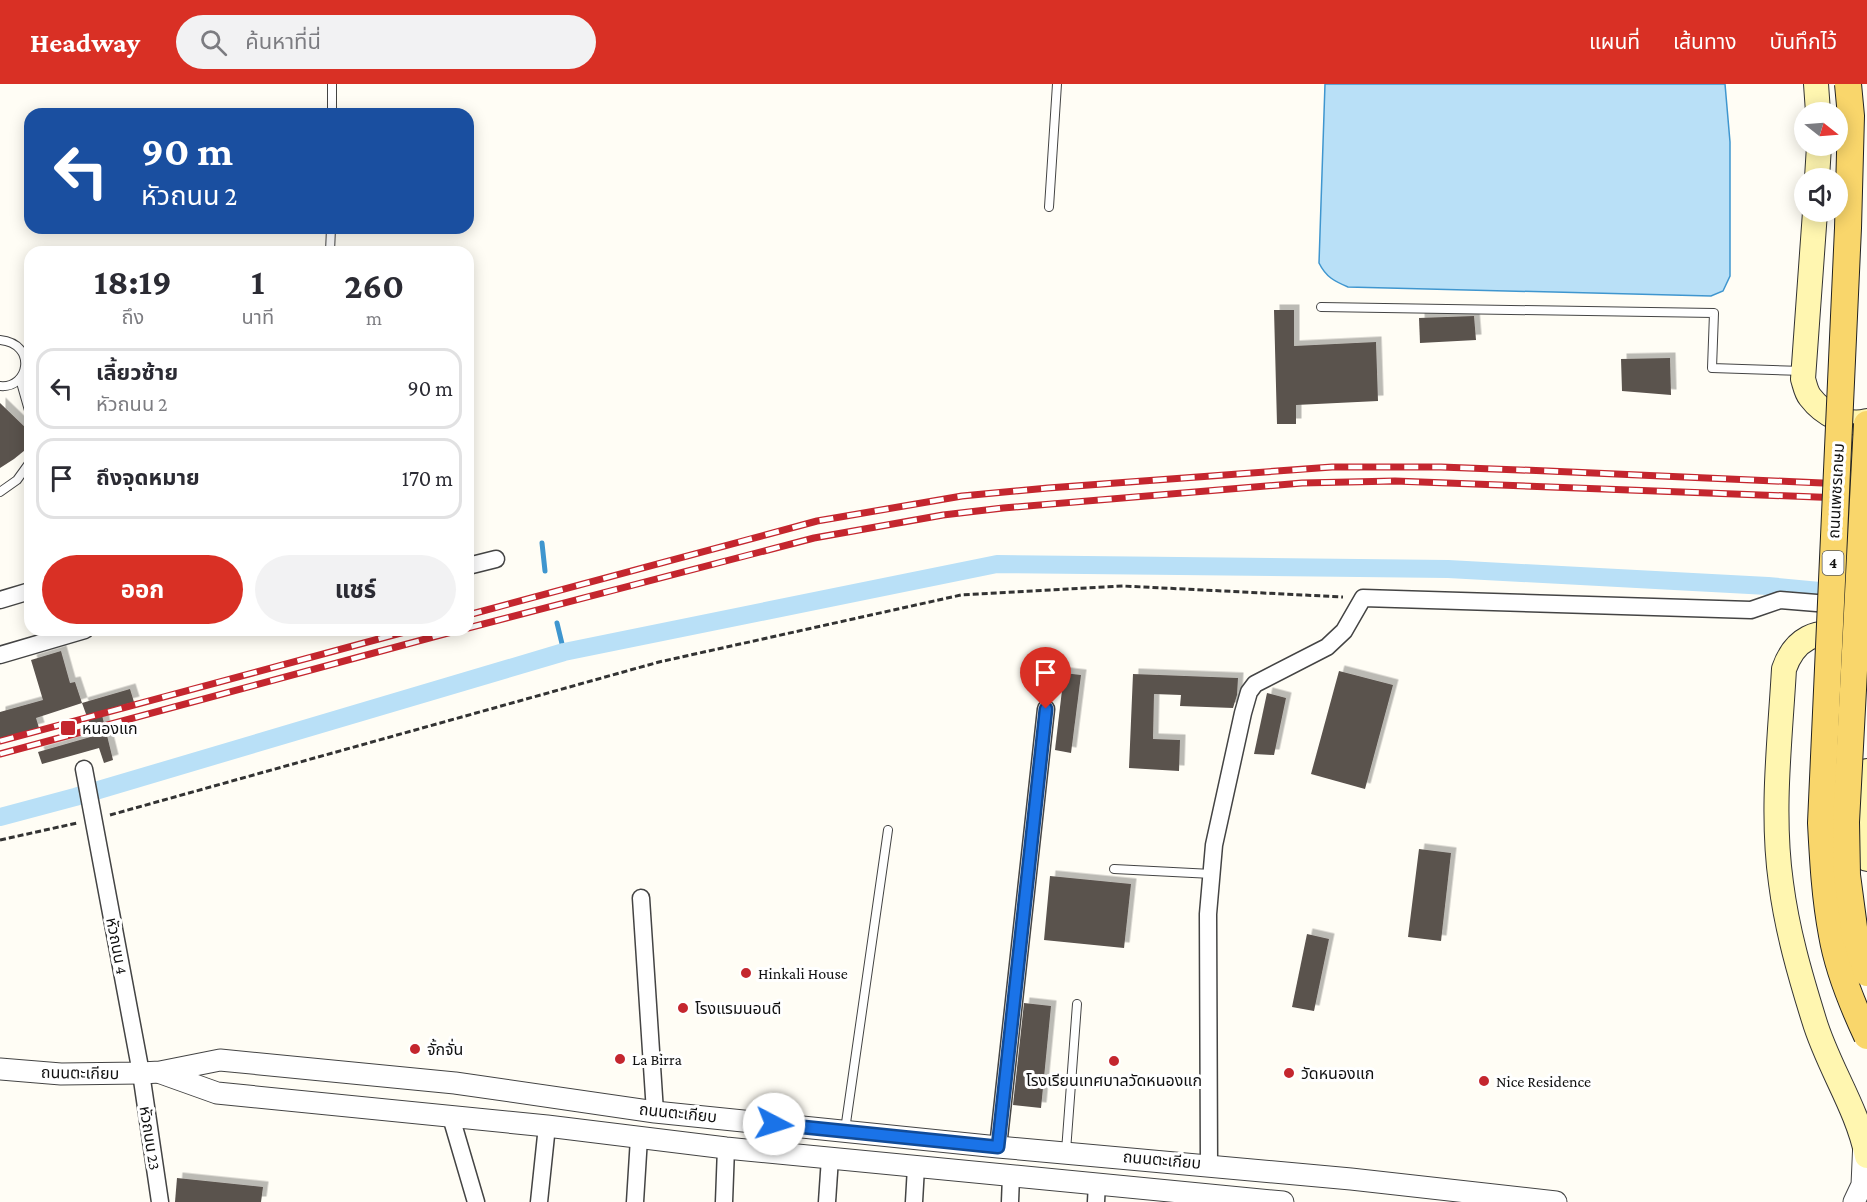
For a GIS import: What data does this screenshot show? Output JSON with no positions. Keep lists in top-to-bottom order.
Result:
{
  "streets": {
    "main road": ["ถนนเพชรเกษม", "4"],
    "street": ["หัวถนน 4", "ถนนตะเกียบ", "หัวถนน 23"]
  },
  "crossings": [
    ["หัวถนน 4", "ถนนตะเกียบ"],
    ["หัวถนน 4", "หัวถนน 23"],
    ["ถนนตะเกียบ", "หัวถนน 23"]
  ],
  "places": {
    "transit": ["หนองแก"],
    "other": [
      "Hinkali House",
      "โรงแรมนอนดี",
      "จั้กจั่น",
      "La Birra",
      "โรงเรียนเทศบาลวัดหนองแก",
      "วัดหนองแก",
      "Nice Residence"
    ]
  },
  "north": "right",
  "page": {
    "header": "Headway",
    "search": "ค้นหาที่นี่",
    "nav": ["แผนที่", "เส้นทาง", "บันทึกไว้"],
    "turn": ["90 m", "หัวถนน 2"],
    "eta": [
      "18:19",
      "ถึง",
      "1",
      "นาที",
      "260",
      "m"
    ],
    "list": [
      {
        "name": "เลี้ยวซ้าย",
        "note": "หัวถนน 2",
        "value": "90 m"
      },
      {
        "name": "ถึงจุดหมาย",
        "value": "170 m"
      }
    ],
    "buttons": ["ออก", "แชร์"]
  }
}
